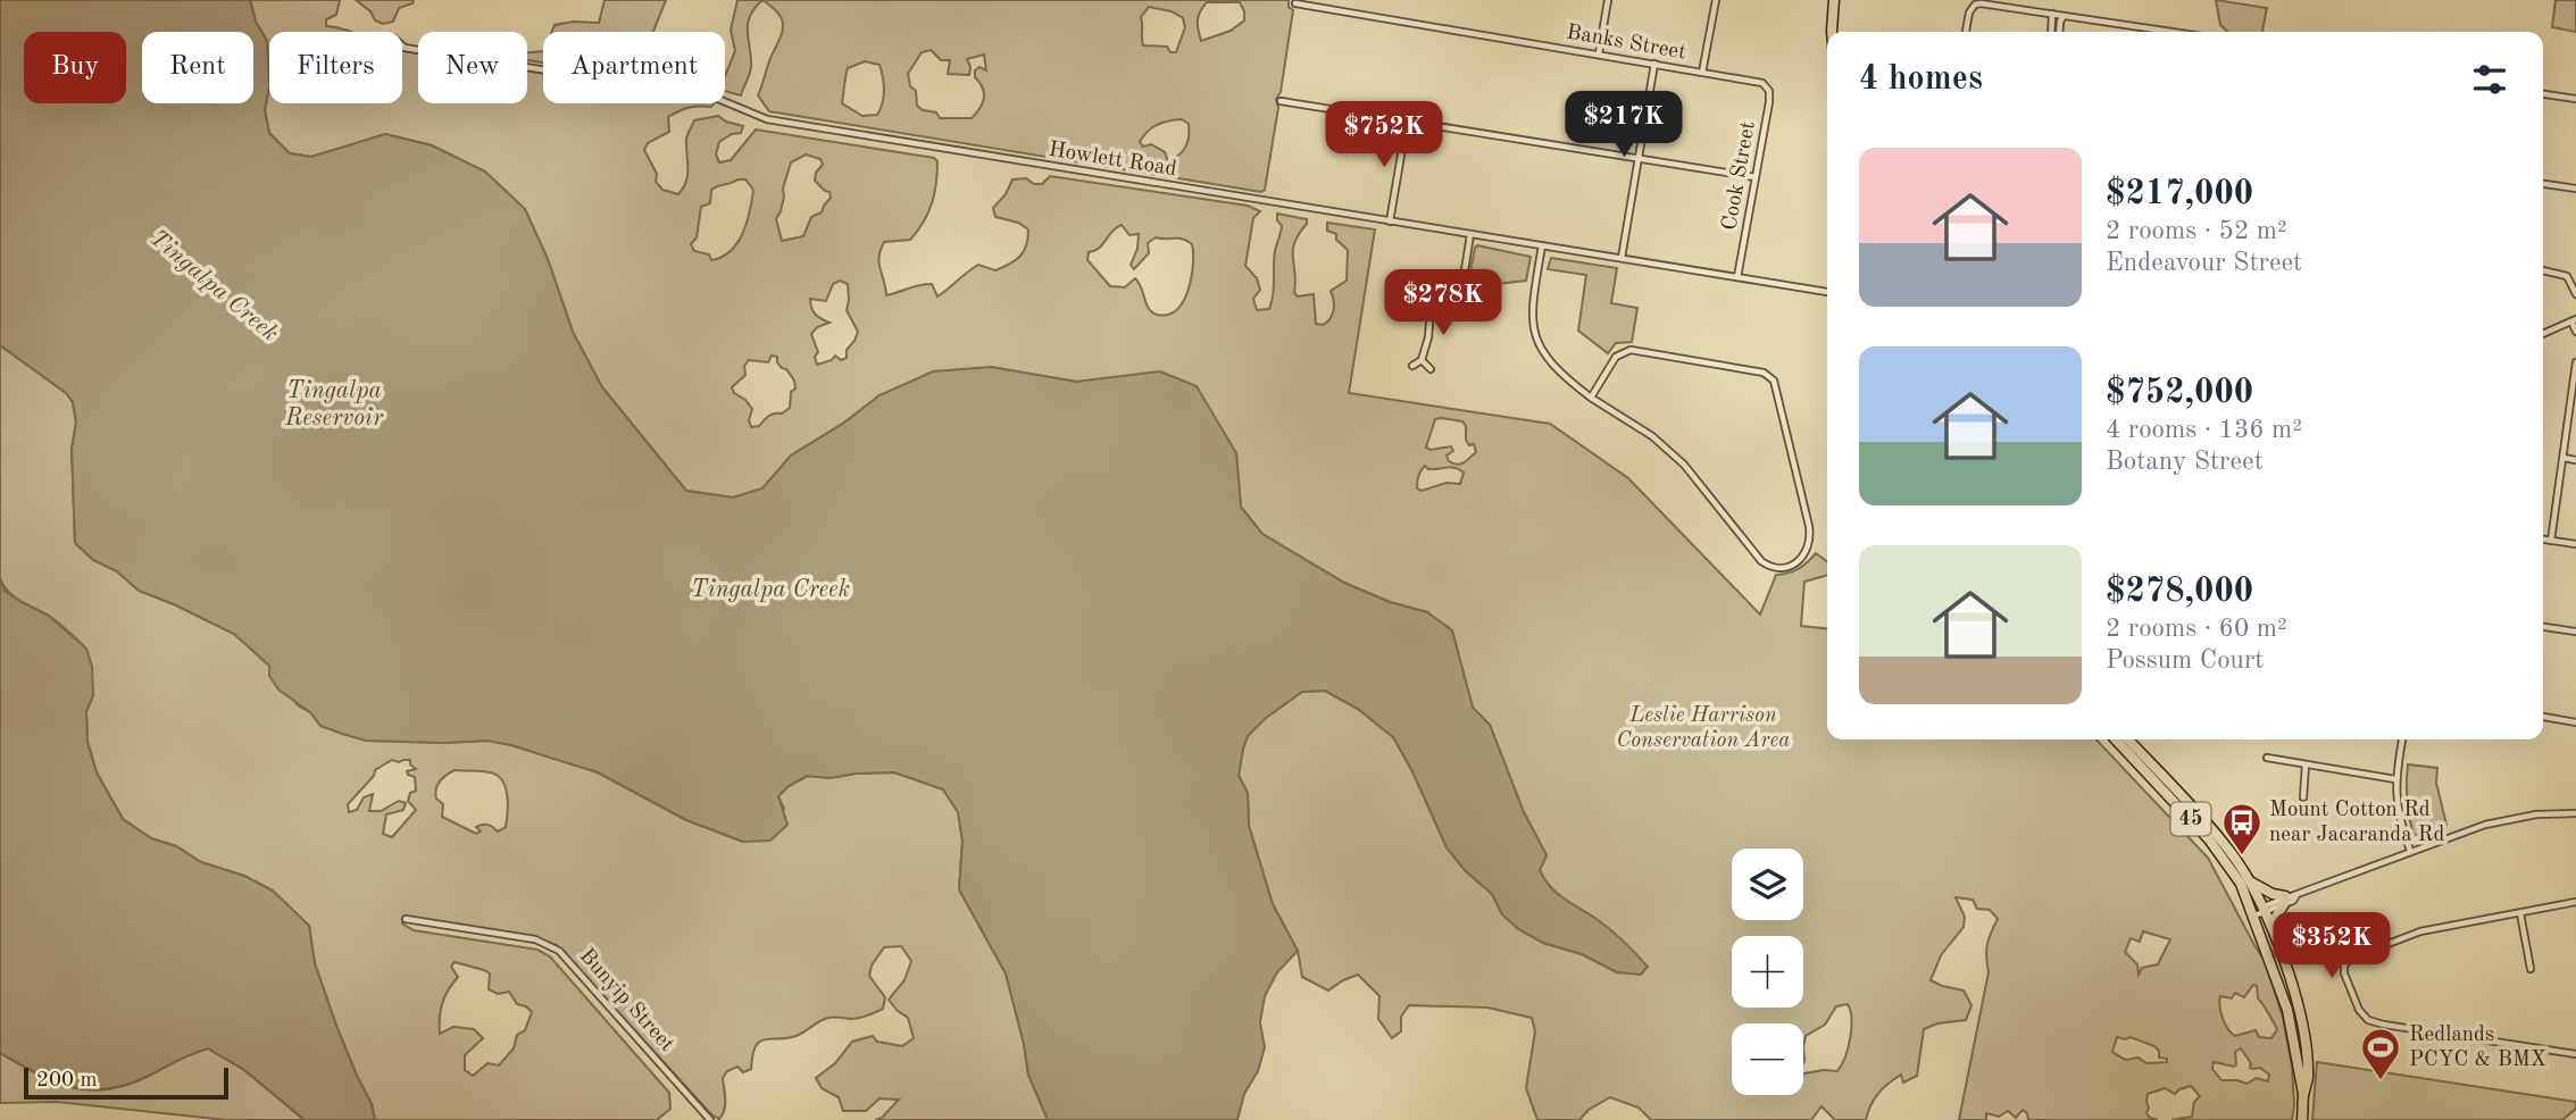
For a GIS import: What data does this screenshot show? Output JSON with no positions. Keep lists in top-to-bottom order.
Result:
{
  "streets": {
    "main road": ["45"],
    "street": [
      "Banks Street",
      "Howlett Road",
      "Cook Street",
      "Bunyip Street"
    ]
  },
  "crossings": [
    ["Banks Street", "Cook Street"],
    ["Howlett Road", "Cook Street"]
  ],
  "water": ["Tingalpa Creek", "Tingalpa Reservoir"],
  "parks": ["Leslie Harrison Conservation Area"],
  "places": {
    "bus stop": ["Mount Cotton Rd near Jacaranda Rd"],
    "sports": ["Redlands PCYC & BMX"]
  },
  "scale_bar": "200 m",
  "page": {
    "chip": [
      "Buy",
      "Rent",
      "Filters",
      "New",
      "Apartment"
    ],
    "heading": "4 homes",
    "price": [
      "$217K",
      "$752K",
      "$278K",
      "$352K"
    ],
    "list": [
      {
        "name": "$217,000",
        "note": "2 rooms · 52 m² · Endeavour Street"
      },
      {
        "name": "$752,000",
        "note": "4 rooms · 136 m² · Botany Street"
      },
      {
        "name": "$278,000",
        "note": "2 rooms · 60 m² · Possum Court"
      }
    ],
    "map_buttons": ["+", "−"],
    "scale": "200 m"
  }
}
